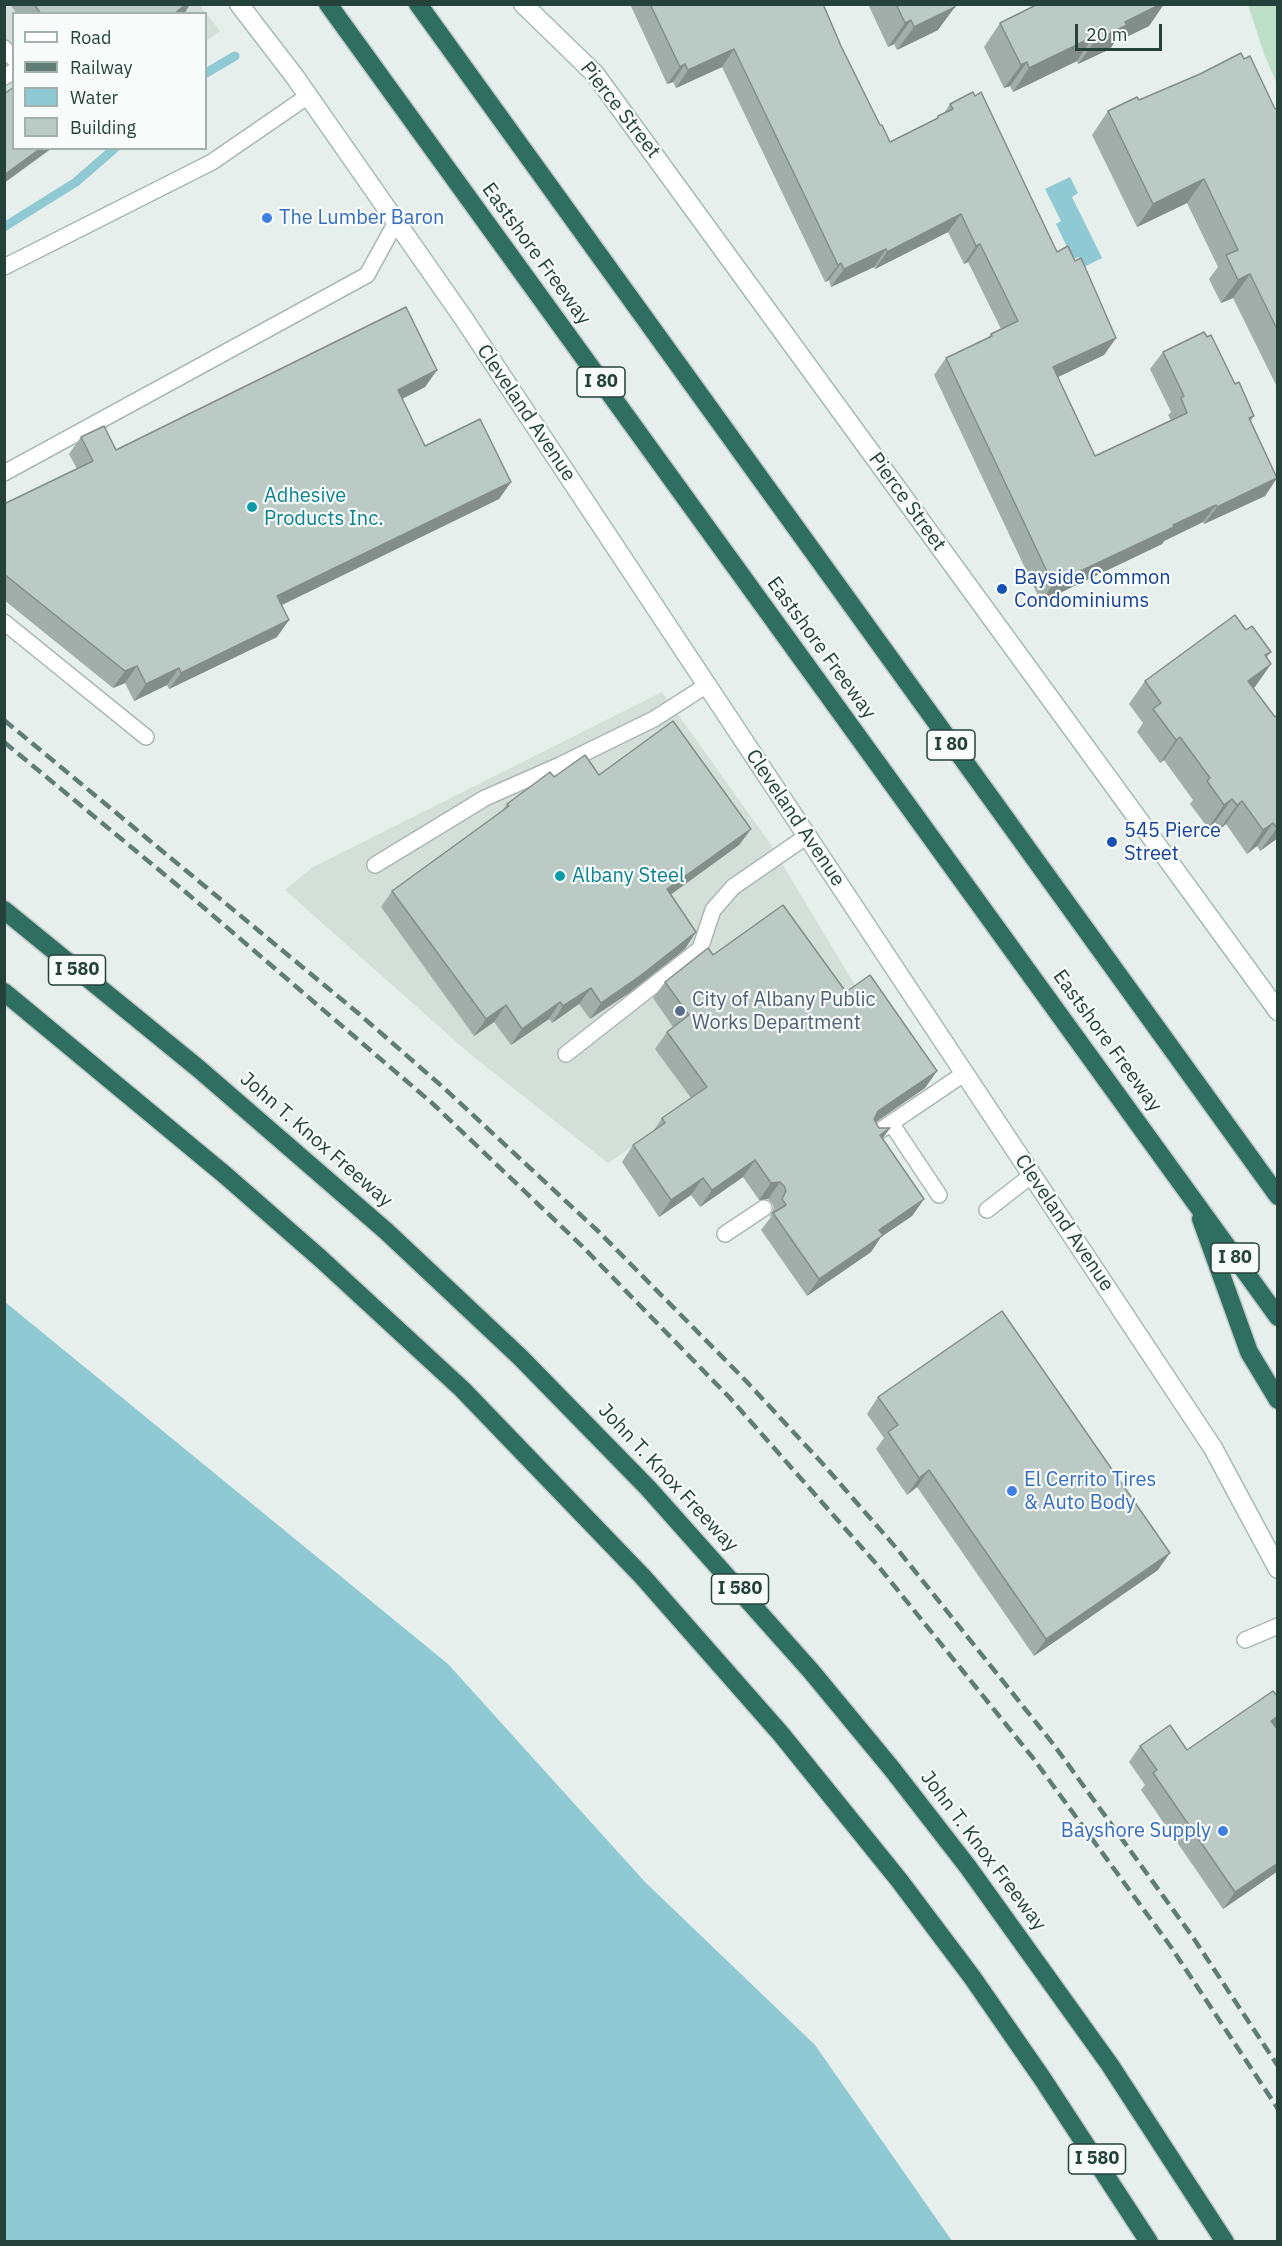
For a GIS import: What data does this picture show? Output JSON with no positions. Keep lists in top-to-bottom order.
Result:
{
  "streets": {
    "highway": [
      "Eastshore Freeway",
      "I 80",
      "I 580",
      "John T. Knox Freeway"
    ],
    "street": ["Pierce Street", "Cleveland Avenue"]
  },
  "places": [
    "The Lumber Baron",
    "Adhesive Products Inc.",
    "Bayside Common Condominiums",
    "545 Pierce Street",
    "Albany Steel",
    "City of Albany Public Works Department",
    "El Cerrito Tires & Auto Body",
    "Bayshore Supply"
  ],
  "legend": [
    "Road",
    "Railway",
    "Water",
    "Building"
  ],
  "scale_bar": "20 m"
}
